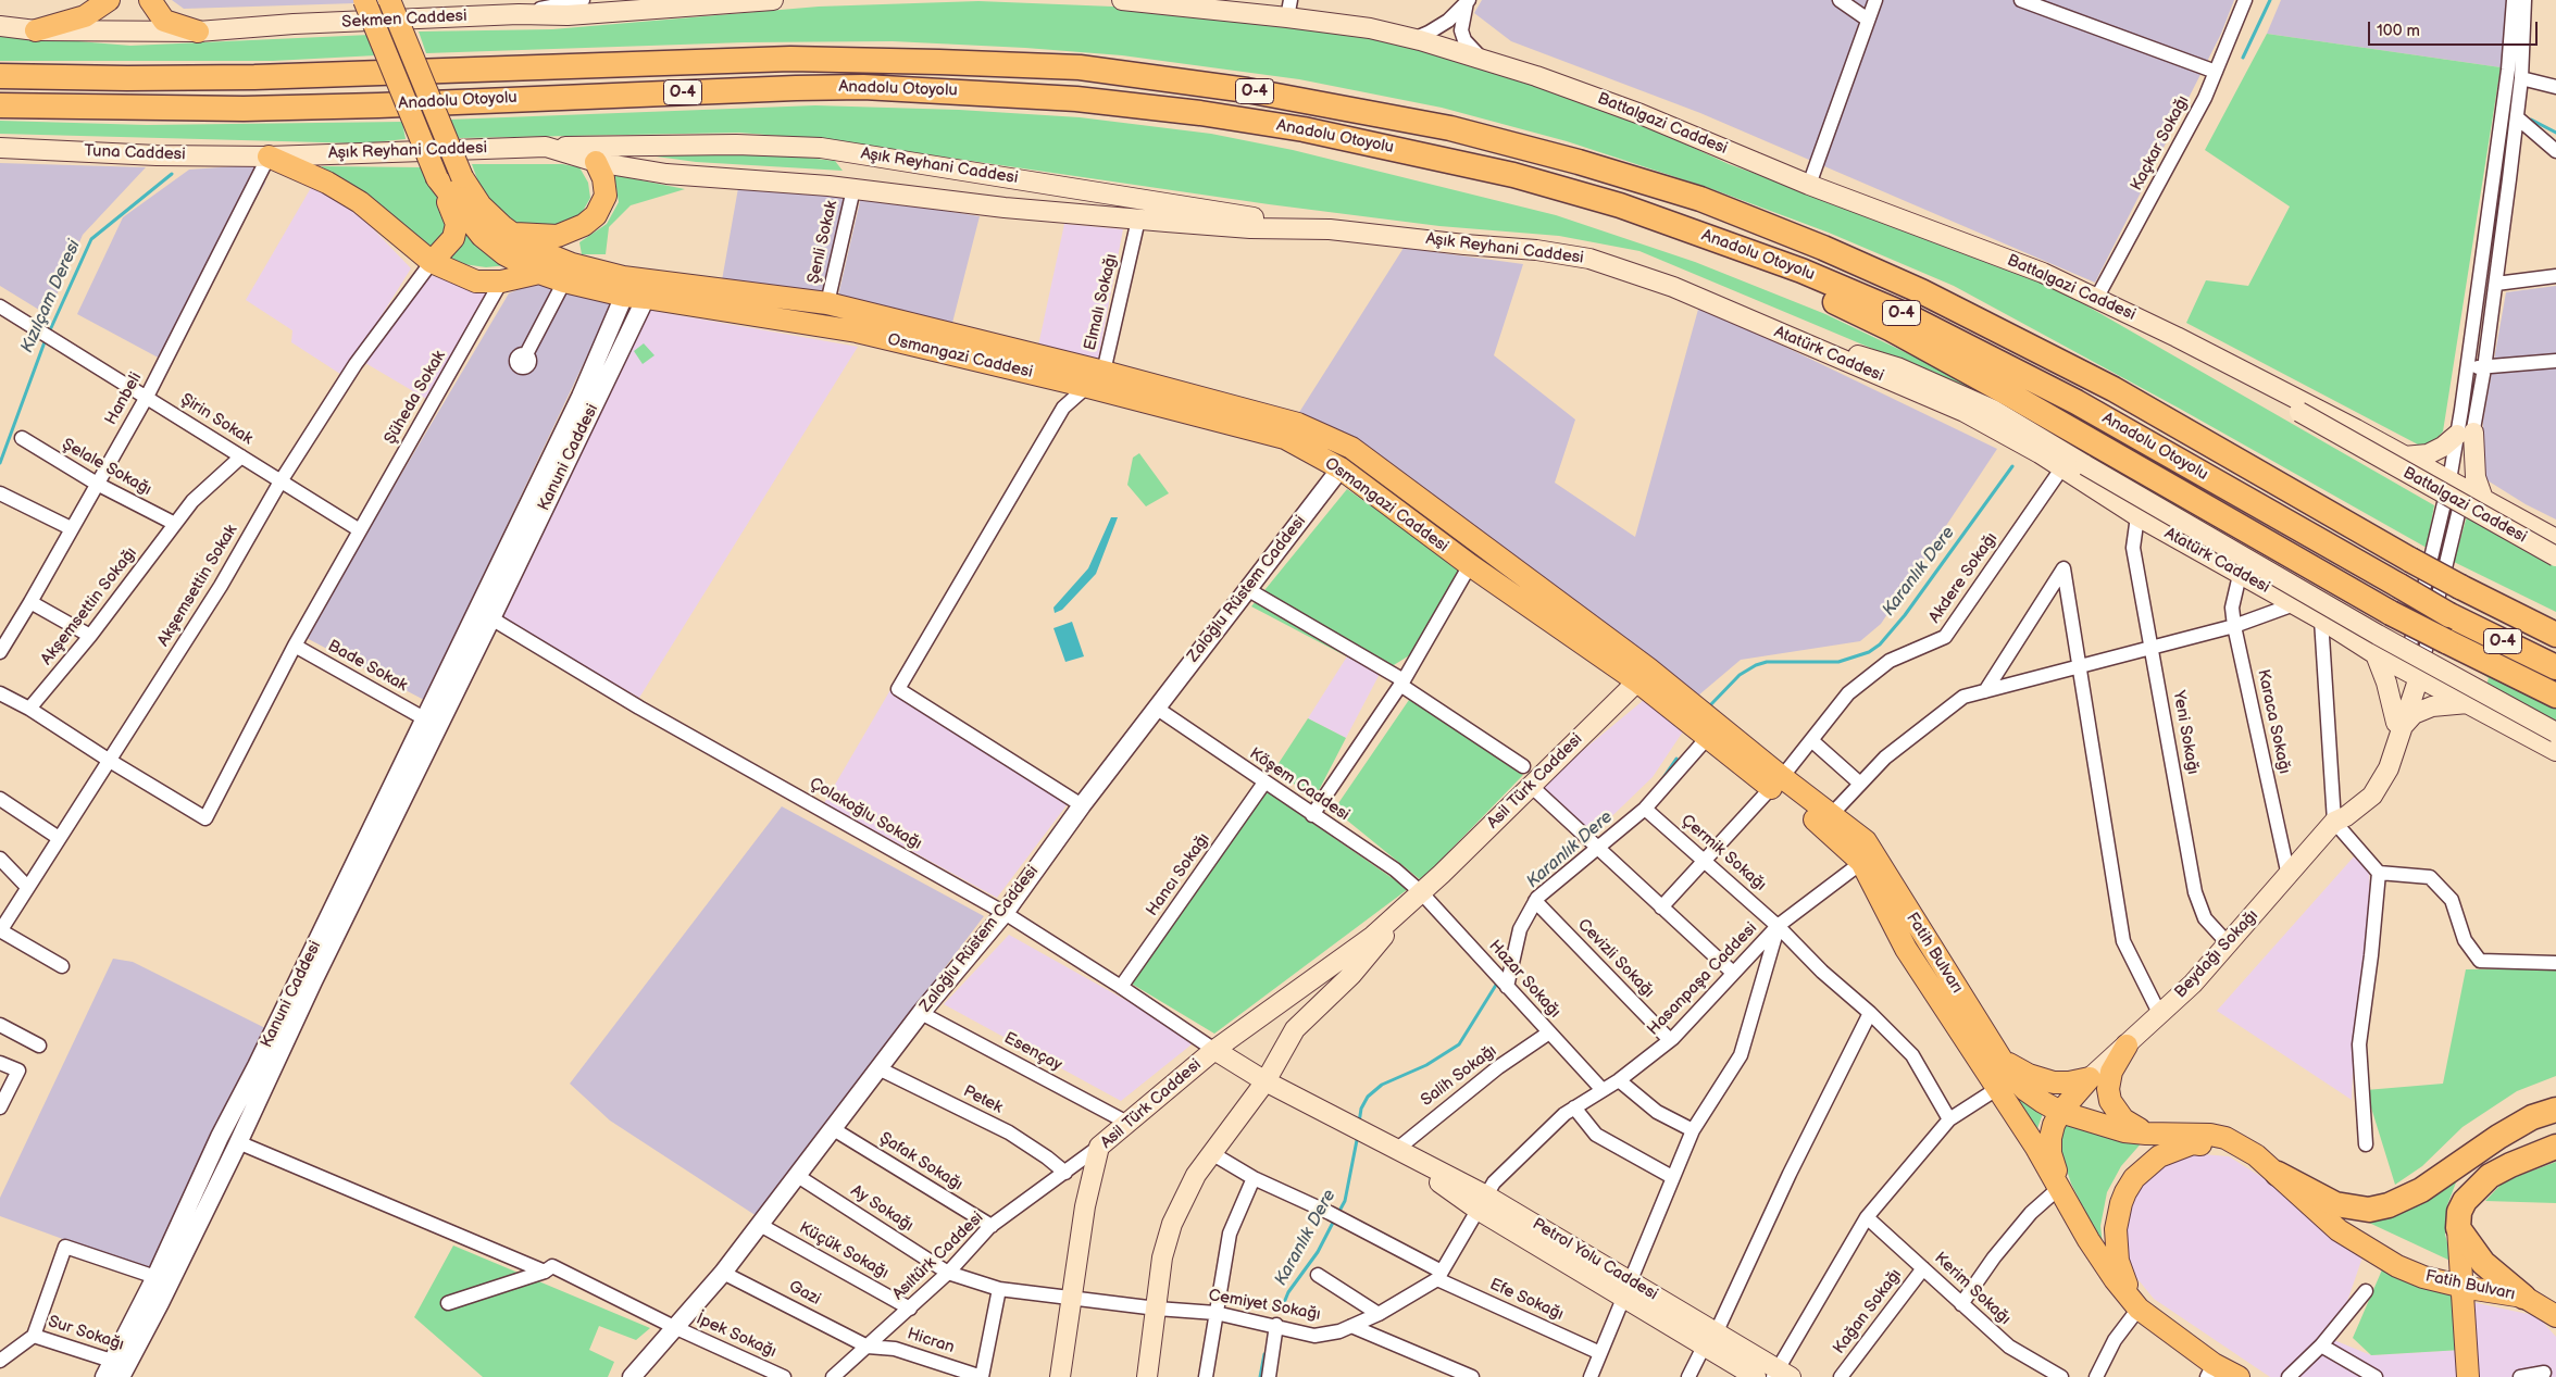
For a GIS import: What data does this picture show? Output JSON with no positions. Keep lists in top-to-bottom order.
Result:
{
  "streets": {
    "highway": ["Anadolu Otoyolu", "O-4"],
    "main road": [
      "Sekmen Caddesi",
      "Battalgazi Caddesi",
      "Aşık Reyhani Caddesi",
      "Tuna Caddesi",
      "Atatürk Caddesi",
      "Osmangazi Caddesi",
      "Asil Türk Caddesi",
      "Fatih Bulvarı",
      "Beydağı Sokağı",
      "Petrol Yolu Caddesi"
    ],
    "street": [
      "Kaçkar Sokağı",
      "Şenli Sokak",
      "Elmalı Sokağı",
      "Şüheda Sokak",
      "Hanbeli",
      "Şirin Sokak",
      "Kanuni Caddesi",
      "Şelale Sokağı",
      "Akdere Sokağı",
      "Akşemsettin Sokak",
      "Zaloğlu Rüstem Caddesi",
      "Akşemsettin Sokağı",
      "Bade Sokak",
      "Karaca Sokağı",
      "Yeni Sokağı",
      "Köşem Caddesi",
      "Çolakoğlu Sokağı",
      "Çermik Sokağı",
      "Hancı Sokağı",
      "Cevizli Sokağı",
      "Hazar Sokağı",
      "Hasanpaşa Caddesi",
      "Esençay",
      "Salih Sokağı",
      "Petek",
      "Şafak Sokağı",
      "Ay Sokağı",
      "Küçük Sokağı",
      "Asıltürk Caddesi",
      "Kerim Sokağı",
      "Gazi",
      "Efe Sokağı",
      "Cemiyet Sokağı",
      "Kağan Sokağı",
      "Sur Sokağı",
      "İpek Sokağı",
      "Hicran"
    ]
  },
  "crossings": [
    ["Battalgazi Caddesi", "Kaçkar Sokağı"],
    ["Aşık Reyhani Caddesi", "Tuna Caddesi"],
    ["Aşık Reyhani Caddesi", "Şenli Sokak"],
    ["Aşık Reyhani Caddesi", "Elmalı Sokağı"],
    ["Aşık Reyhani Caddesi", "Atatürk Caddesi"],
    ["Aşık Reyhani Caddesi", "Hanbeli"],
    ["Tuna Caddesi", "Hanbeli"],
    ["Şenli Sokak", "Osmangazi Caddesi"],
    ["Elmalı Sokağı", "Osmangazi Caddesi"],
    ["Elmalı Sokağı", "Zaloğlu Rüstem Caddesi"],
    ["Atatürk Caddesi", "Akdere Sokağı"],
    ["Atatürk Caddesi", "Karaca Sokağı"],
    ["Atatürk Caddesi", "Yeni Sokağı"],
    ["Osmangazi Caddesi", "Kanuni Caddesi"],
    ["Osmangazi Caddesi", "Zaloğlu Rüstem Caddesi"],
    ["Osmangazi Caddesi", "Asil Türk Caddesi"],
    ["Osmangazi Caddesi", "Fatih Bulvarı"],
    ["Şüheda Sokak", "Şirin Sokak"],
    ["Şüheda Sokak", "Akşemsettin Sokak"],
    ["Şüheda Sokak", "Bade Sokak"],
    ["Hanbeli", "Şirin Sokak"],
    ["Hanbeli", "Şelale Sokağı"],
    ["Şirin Sokak", "Akşemsettin Sokak"],
    ["Şirin Sokak", "Akşemsettin Sokağı"],
    ["Kanuni Caddesi", "Bade Sokak"],
    ["Kanuni Caddesi", "Çolakoğlu Sokağı"],
    ["Kanuni Caddesi", "Sur Sokağı"],
    ["Şelale Sokağı", "Akşemsettin Sokağı"],
    ["Akdere Sokağı", "Çermik Sokağı"],
    ["Akdere Sokağı", "Fatih Bulvarı"],
    ["Zaloğlu Rüstem Caddesi", "Köşem Caddesi"],
    ["Zaloğlu Rüstem Caddesi", "Çolakoğlu Sokağı"],
    ["Zaloğlu Rüstem Caddesi", "Esençay"],
    ["Zaloğlu Rüstem Caddesi", "Petek"],
    ["Zaloğlu Rüstem Caddesi", "Şafak Sokağı"],
    ["Zaloğlu Rüstem Caddesi", "Ay Sokağı"],
    ["Zaloğlu Rüstem Caddesi", "Küçük Sokağı"],
    ["Zaloğlu Rüstem Caddesi", "Gazi"],
    ["Zaloğlu Rüstem Caddesi", "İpek Sokağı"],
    ["Karaca Sokağı", "Beydağı Sokağı"],
    ["Yeni Sokağı", "Beydağı Sokağı"],
    ["Asil Türk Caddesi", "Köşem Caddesi"],
    ["Asil Türk Caddesi", "Çolakoğlu Sokağı"],
    ["Asil Türk Caddesi", "Fatih Bulvarı"],
    ["Asil Türk Caddesi", "Hazar Sokağı"],
    ["Asil Türk Caddesi", "Esençay"],
    ["Asil Türk Caddesi", "Asıltürk Caddesi"],
    ["Asil Türk Caddesi", "Petrol Yolu Caddesi"],
    ["Asil Türk Caddesi", "Efe Sokağı"],
    ["Asil Türk Caddesi", "Cemiyet Sokağı"],
    ["Köşem Caddesi", "Hancı Sokağı"],
    ["Köşem Caddesi", "Hazar Sokağı"],
    ["Çolakoğlu Sokağı", "Hancı Sokağı"],
    ["Çolakoğlu Sokağı", "Petrol Yolu Caddesi"],
    ["Çermik Sokağı", "Hasanpaşa Caddesi"],
    ["Fatih Bulvarı", "Hasanpaşa Caddesi"],
    ["Cevizli Sokağı", "Hasanpaşa Caddesi"],
    ["Hazar Sokağı", "Hasanpaşa Caddesi"],
    ["Hazar Sokağı", "Salih Sokağı"],
    ["Hasanpaşa Caddesi", "Petrol Yolu Caddesi"],
    ["Hasanpaşa Caddesi", "Efe Sokağı"],
    ["Hasanpaşa Caddesi", "Cemiyet Sokağı"],
    ["Salih Sokağı", "Petrol Yolu Caddesi"],
    ["Petek", "Asıltürk Caddesi"],
    ["Şafak Sokağı", "Asıltürk Caddesi"],
    ["Ay Sokağı", "Asıltürk Caddesi"],
    ["Ay Sokağı", "Cemiyet Sokağı"],
    ["Küçük Sokağı", "Asıltürk Caddesi"],
    ["Asıltürk Caddesi", "Gazi"],
    ["Asıltürk Caddesi", "Hicran"],
    ["Kerim Sokağı", "Kağan Sokağı"],
    ["Gazi", "Hicran"],
    ["Efe Sokağı", "Cemiyet Sokağı"]
  ],
  "water": ["Kızılçam Deresi", "Karanlık Dere"],
  "scale_bar": "100 m"
}
